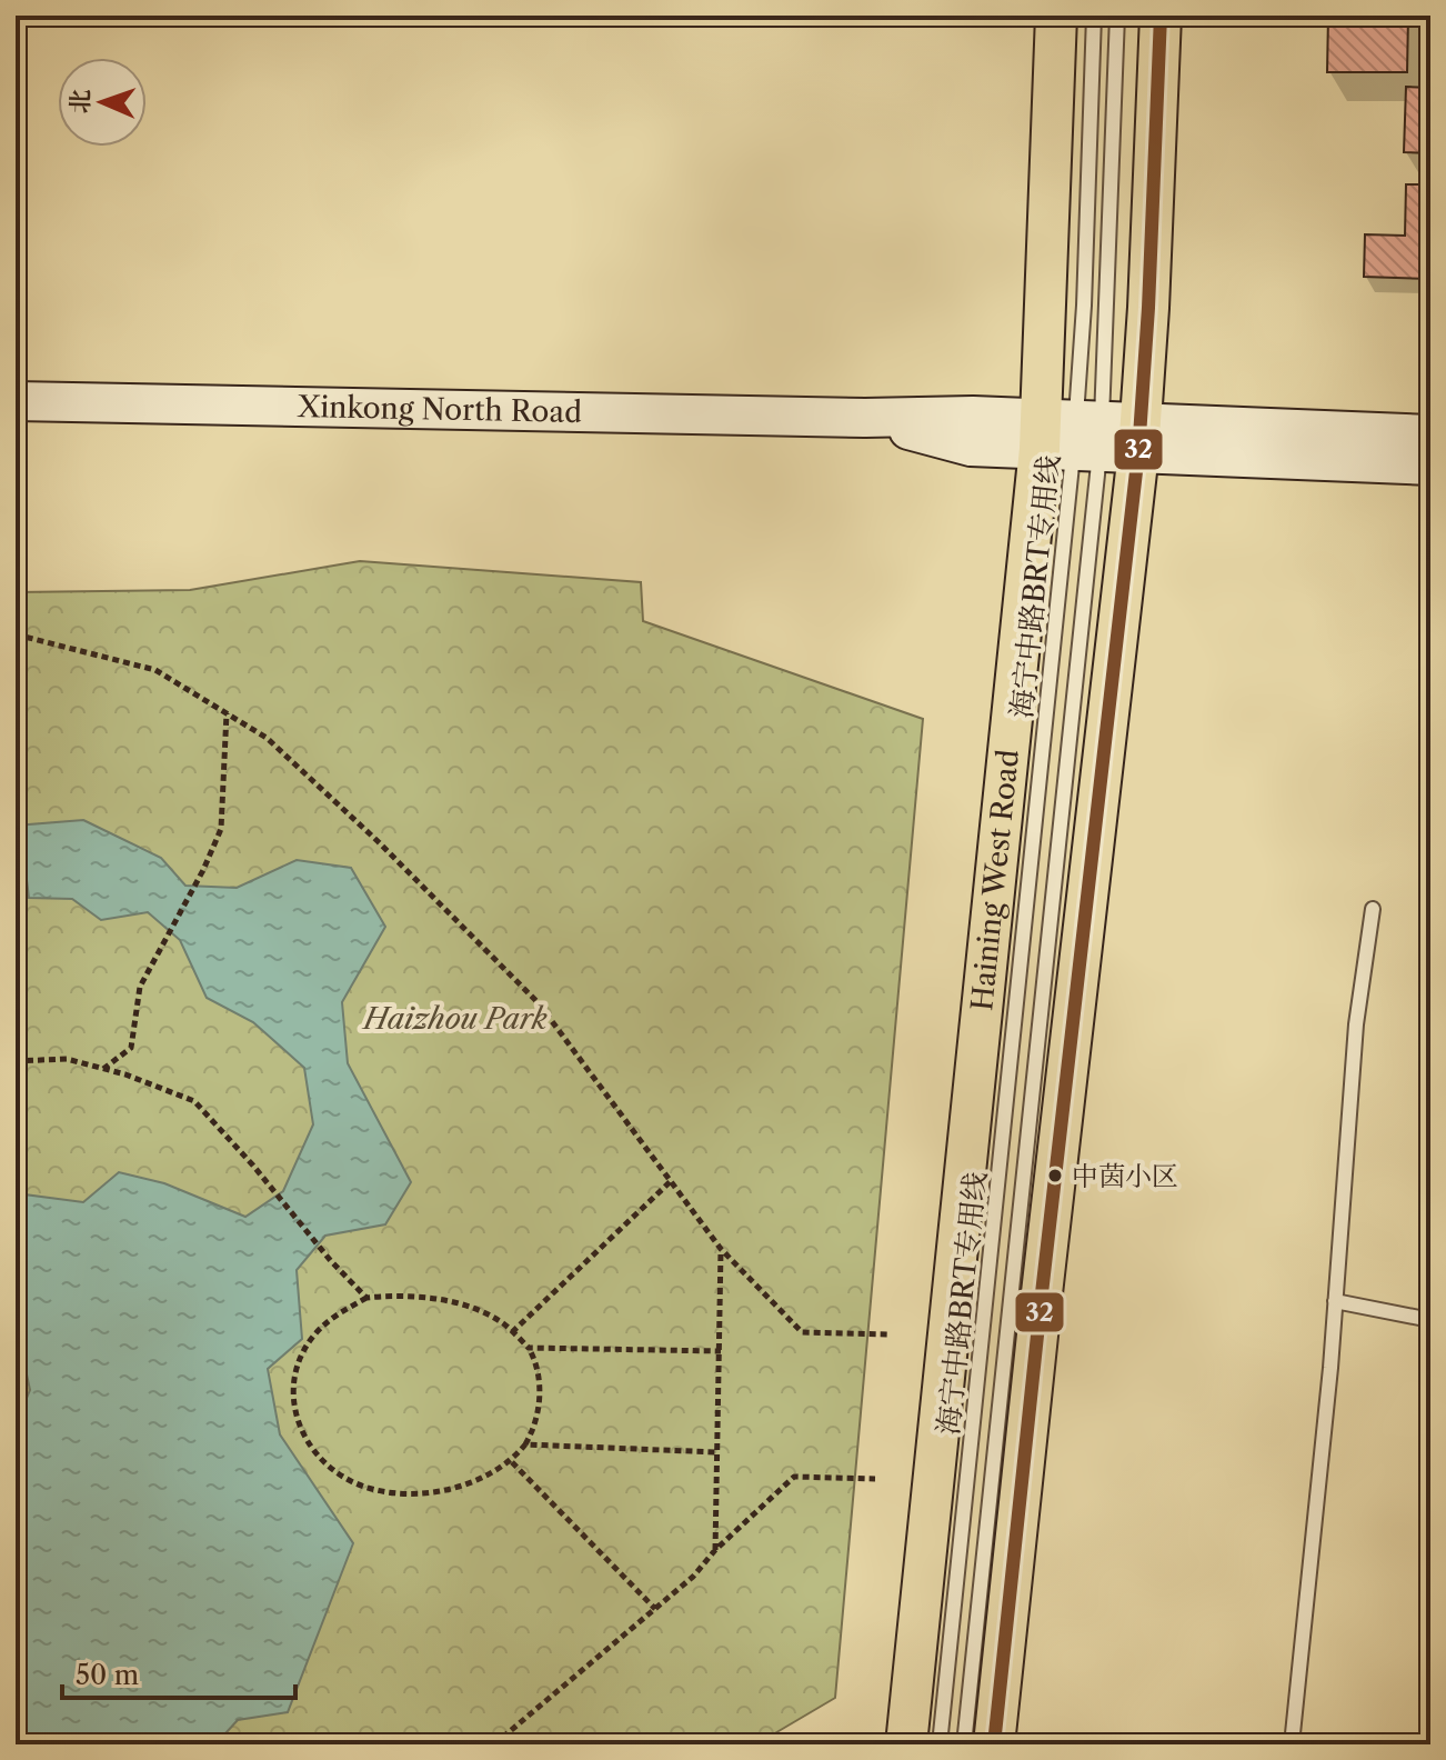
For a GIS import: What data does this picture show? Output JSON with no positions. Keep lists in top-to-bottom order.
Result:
{
  "streets": {
    "main road": ["Xinkong North Road", "Haining West Road"],
    "lane": ["海宁中路BRT专用线"]
  },
  "crossings": [
    ["Xinkong North Road", "海宁中路BRT专用线"],
    ["Xinkong North Road", "Haining West Road"],
    ["海宁中路BRT专用线", "Haining West Road"]
  ],
  "parks": ["Haizhou Park"],
  "places": ["中茵小区"],
  "lines": ["transit line 32"],
  "scale_bar": "50 m",
  "north": "left"
}
